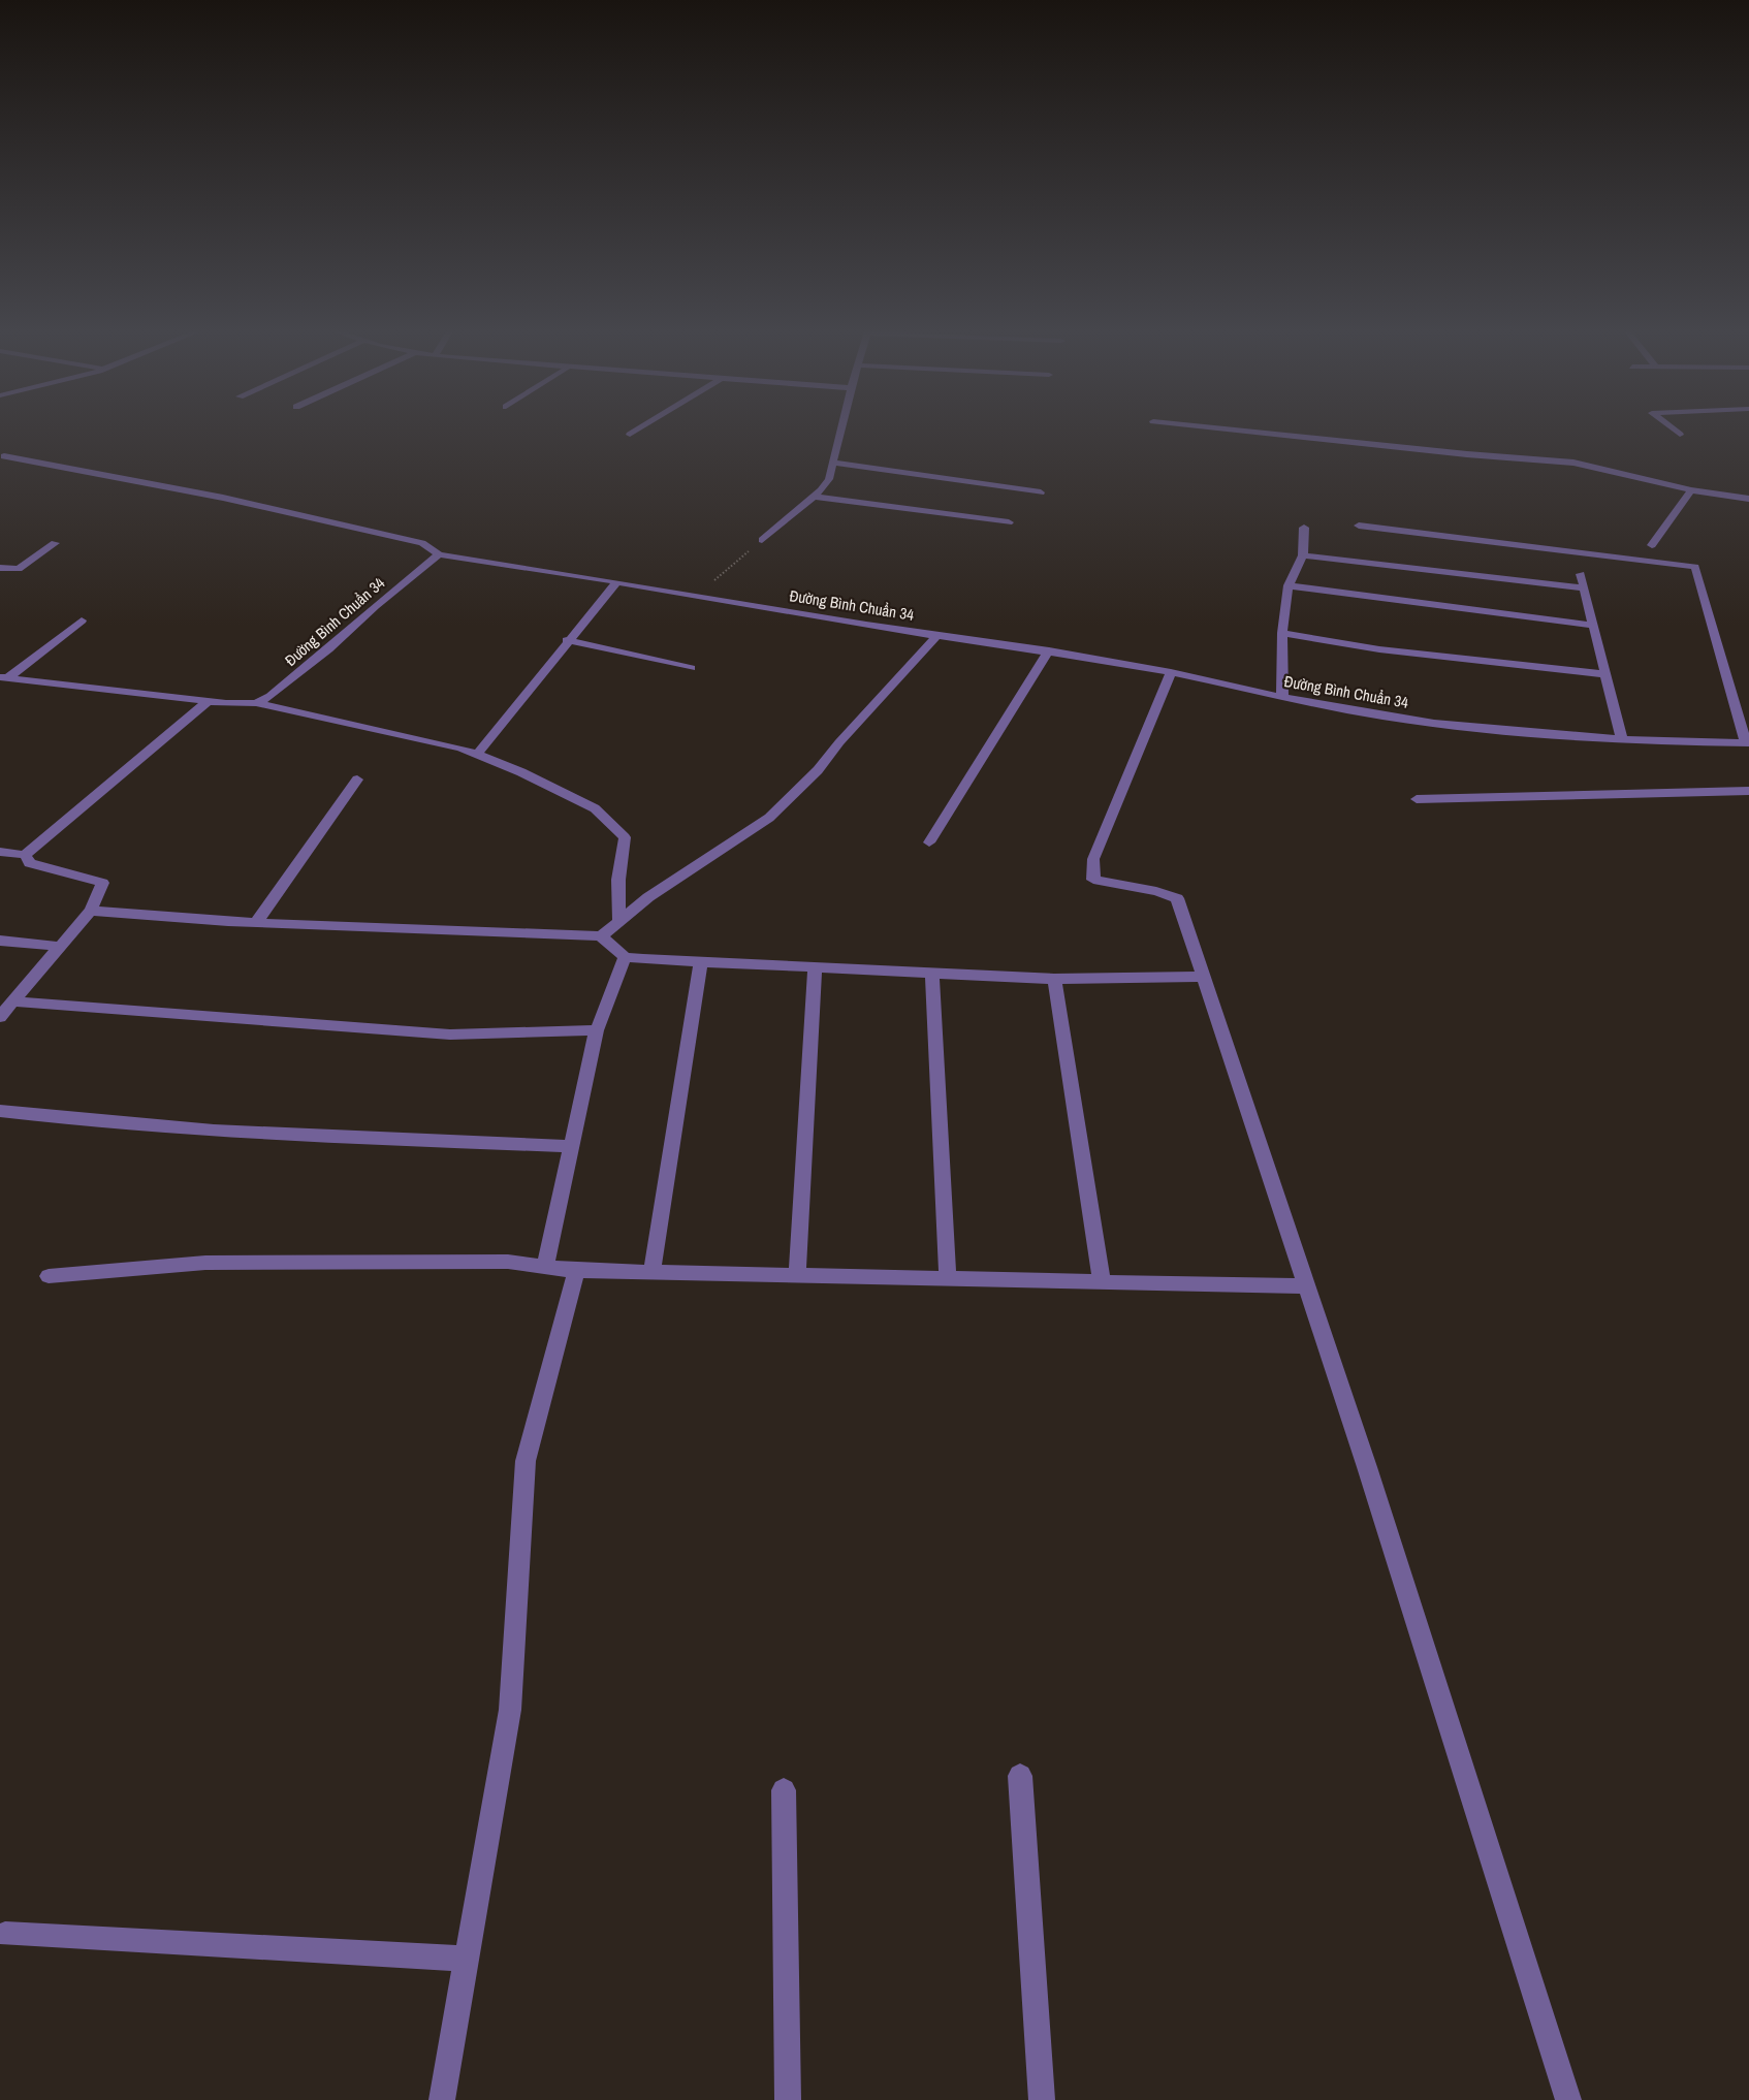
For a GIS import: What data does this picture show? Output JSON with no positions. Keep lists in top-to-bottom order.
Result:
{
  "streets": {
    "street": ["Đường Bình Chuẩn 34"]
  }
}
